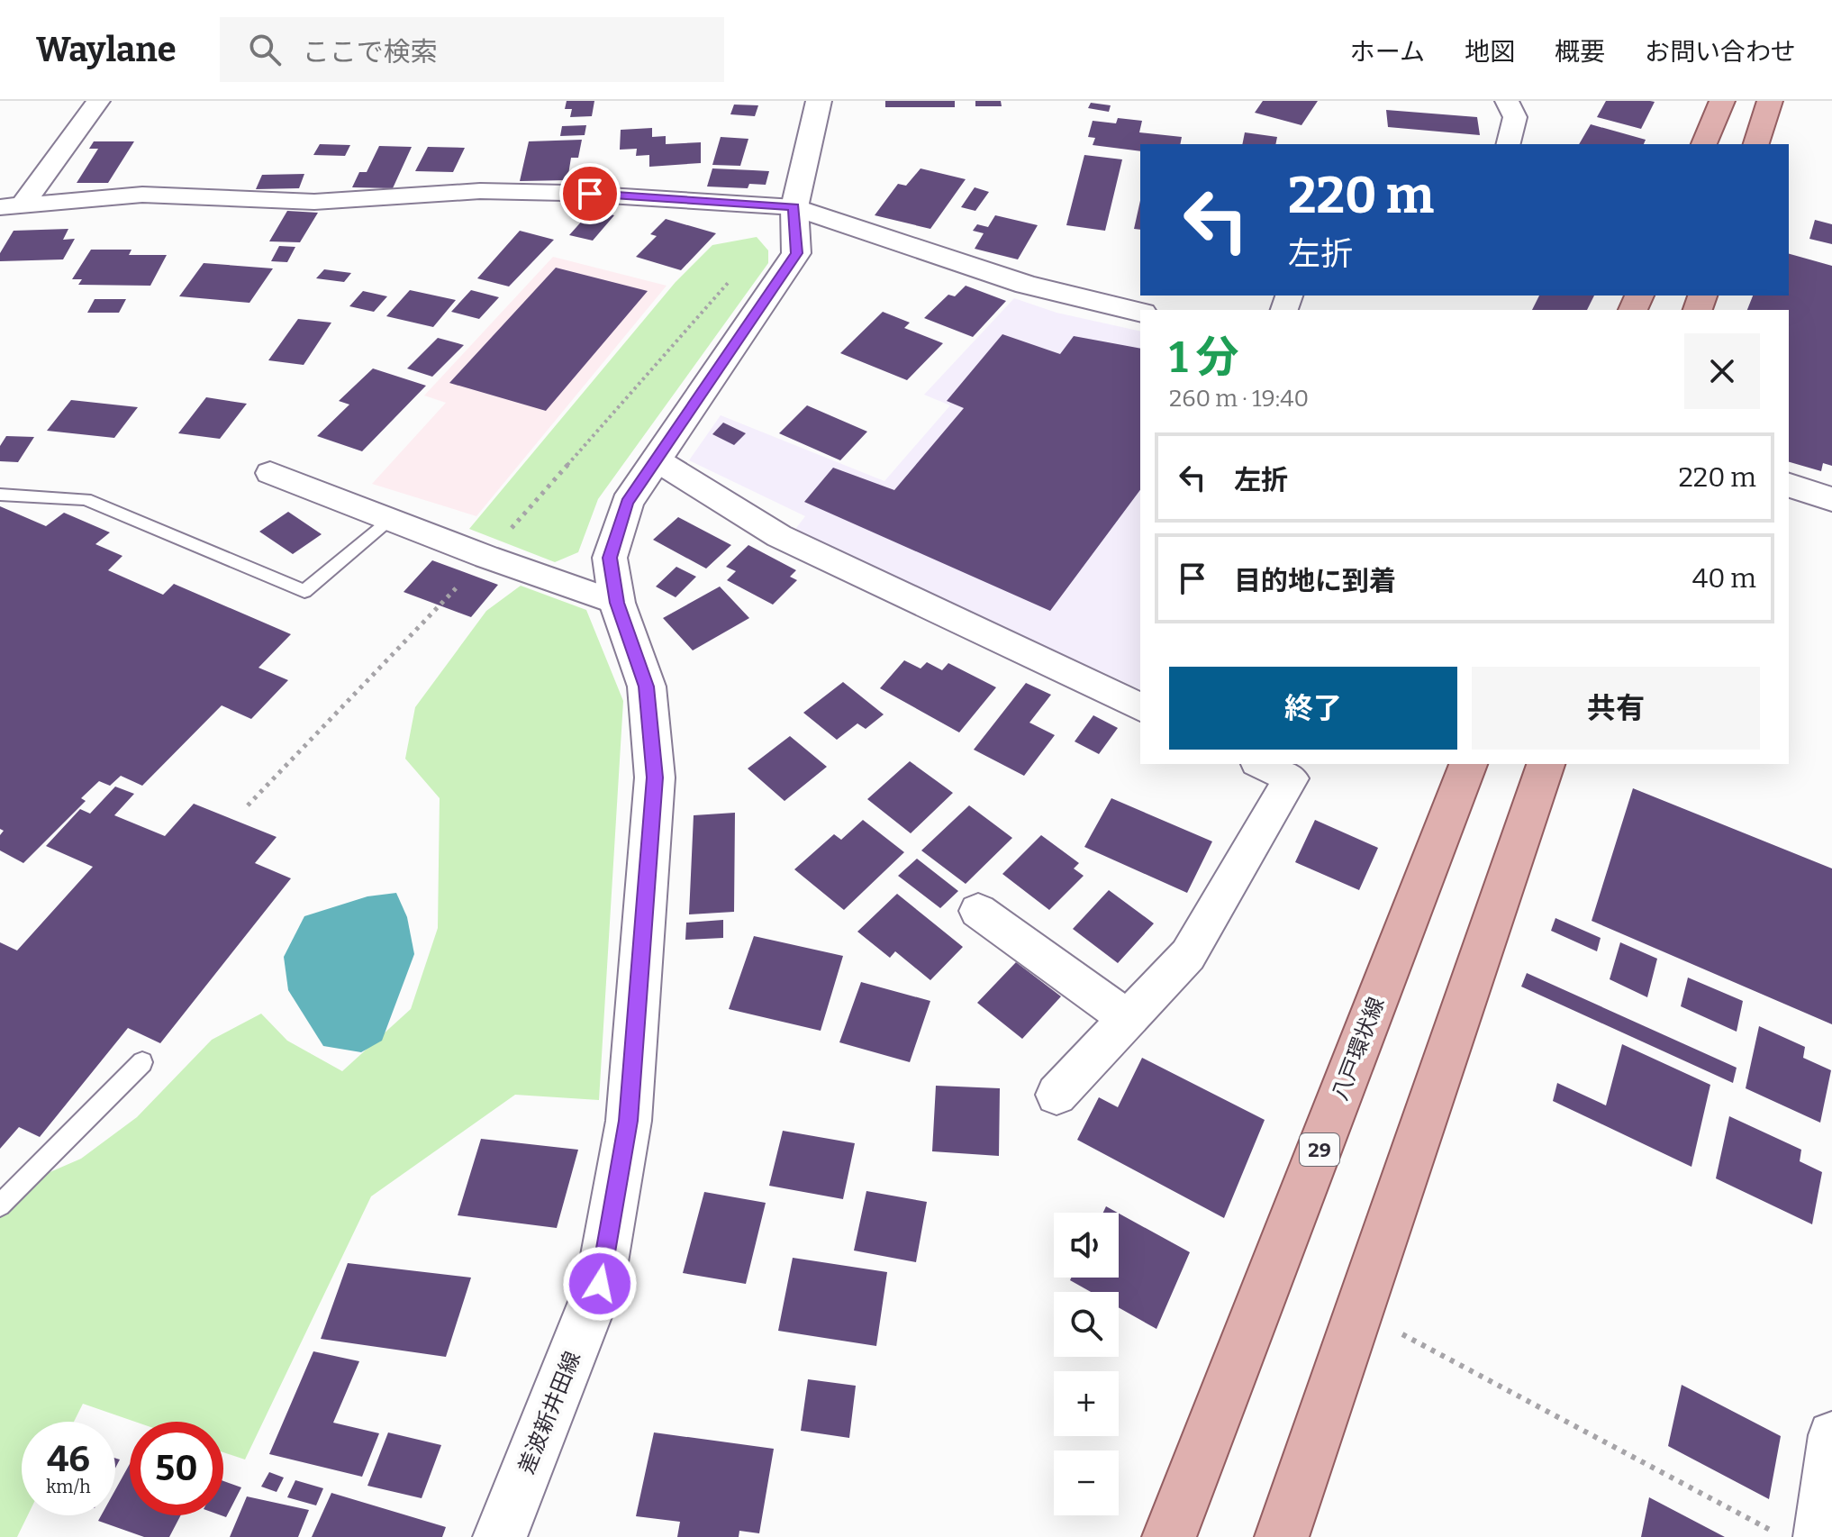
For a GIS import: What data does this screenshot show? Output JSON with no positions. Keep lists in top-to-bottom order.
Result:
{
  "streets": {
    "main road": ["八戸環状線", "29", "差波新井田線"]
  },
  "page": {
    "header": "Waylane",
    "search": "ここで検索",
    "nav": [
      "ホーム",
      "地図",
      "概要",
      "お問い合わせ"
    ],
    "turn": ["220 m", "左折"],
    "heading": ["1 分", "260 m · 19:40"],
    "list": [
      {
        "name": "左折",
        "value": "220 m"
      },
      {
        "name": "目的地に到着",
        "value": "40 m"
      }
    ],
    "buttons": ["終了", "共有"],
    "map_buttons": ["+", "−"],
    "speed": "46 km/h",
    "limit": "50"
  }
}
